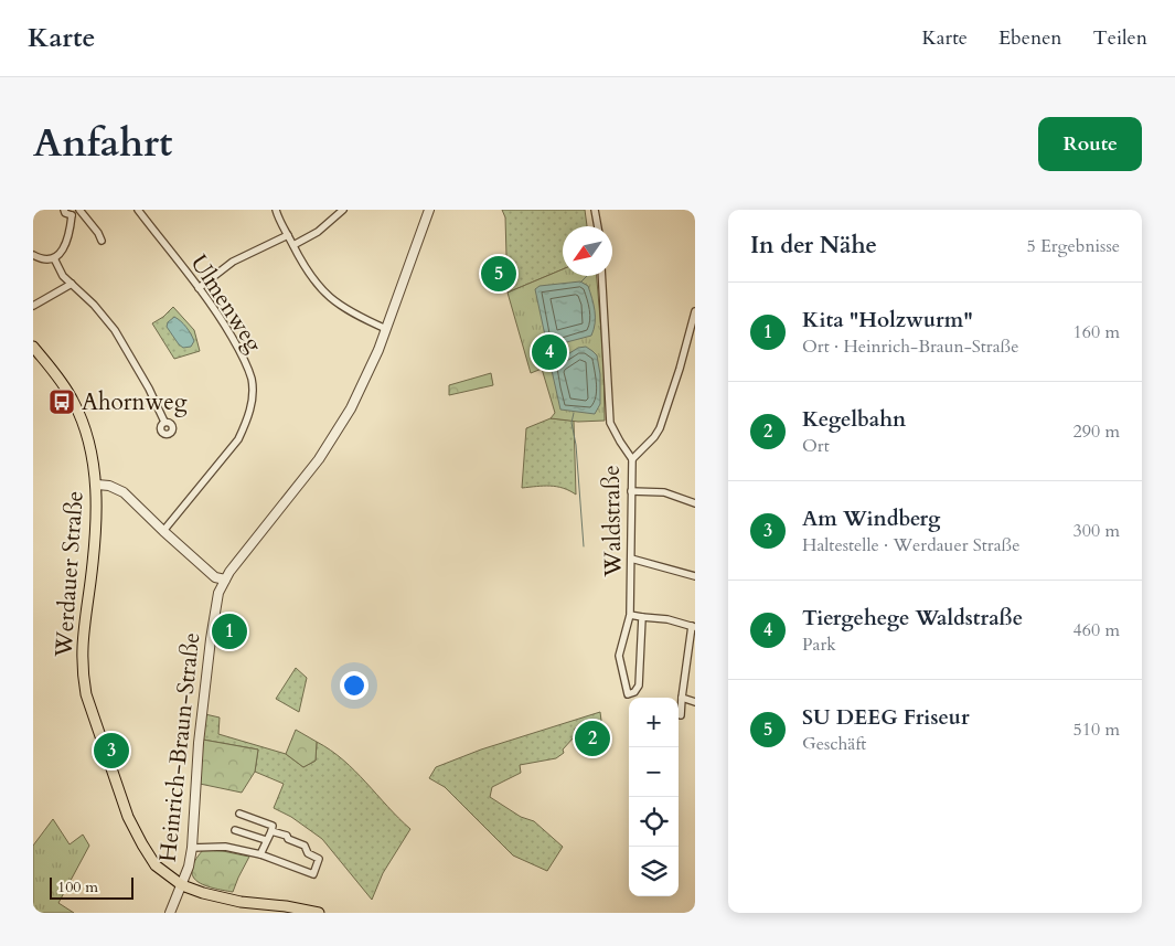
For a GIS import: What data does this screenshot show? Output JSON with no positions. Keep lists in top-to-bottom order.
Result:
{
  "streets": {
    "main road": ["Werdauer Straße"],
    "street": ["Ulmenweg", "Waldstraße", "Heinrich-Braun-Straße"]
  },
  "crossings": [
    ["Werdauer Straße", "Heinrich-Braun-Straße"]
  ],
  "places": {
    "bus stop": ["Ahornweg"]
  },
  "scale_bar": "100 m",
  "north": "bottom left",
  "page": {
    "header": "Karte",
    "nav": ["Karte", "Ebenen", "Teilen"],
    "title": "Anfahrt",
    "buttons": "Route",
    "heading": ["In der Nähe", "5 Ergebnisse"],
    "pins": [
      "5",
      "4",
      "1",
      "2",
      "3"
    ],
    "list": [
      {
        "mark": "1",
        "name": "Kita \"Holzwurm\"",
        "note": "Ort · Heinrich-Braun-Straße",
        "value": "160 m"
      },
      {
        "mark": "2",
        "name": "Kegelbahn",
        "note": "Ort",
        "value": "290 m"
      },
      {
        "mark": "3",
        "name": "Am Windberg",
        "note": "Haltestelle · Werdauer Straße",
        "value": "300 m"
      },
      {
        "mark": "4",
        "name": "Tiergehege Waldstraße",
        "note": "Park",
        "value": "460 m"
      },
      {
        "mark": "5",
        "name": "SU DEEG Friseur",
        "note": "Geschäft",
        "value": "510 m"
      }
    ],
    "map_buttons": ["+", "−"],
    "scale": "100 m"
  }
}
